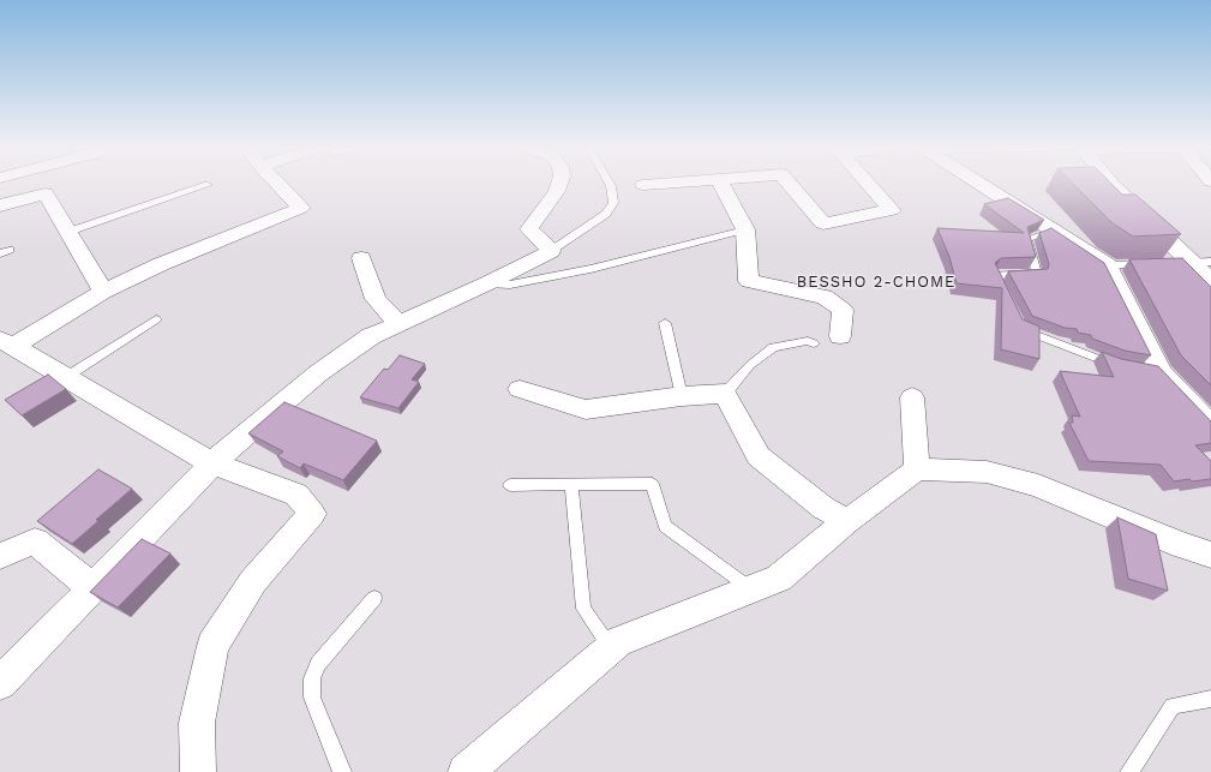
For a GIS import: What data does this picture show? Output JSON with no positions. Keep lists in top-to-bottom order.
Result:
{
  "districts": ["BESSHO 2-CHOME"]
}
